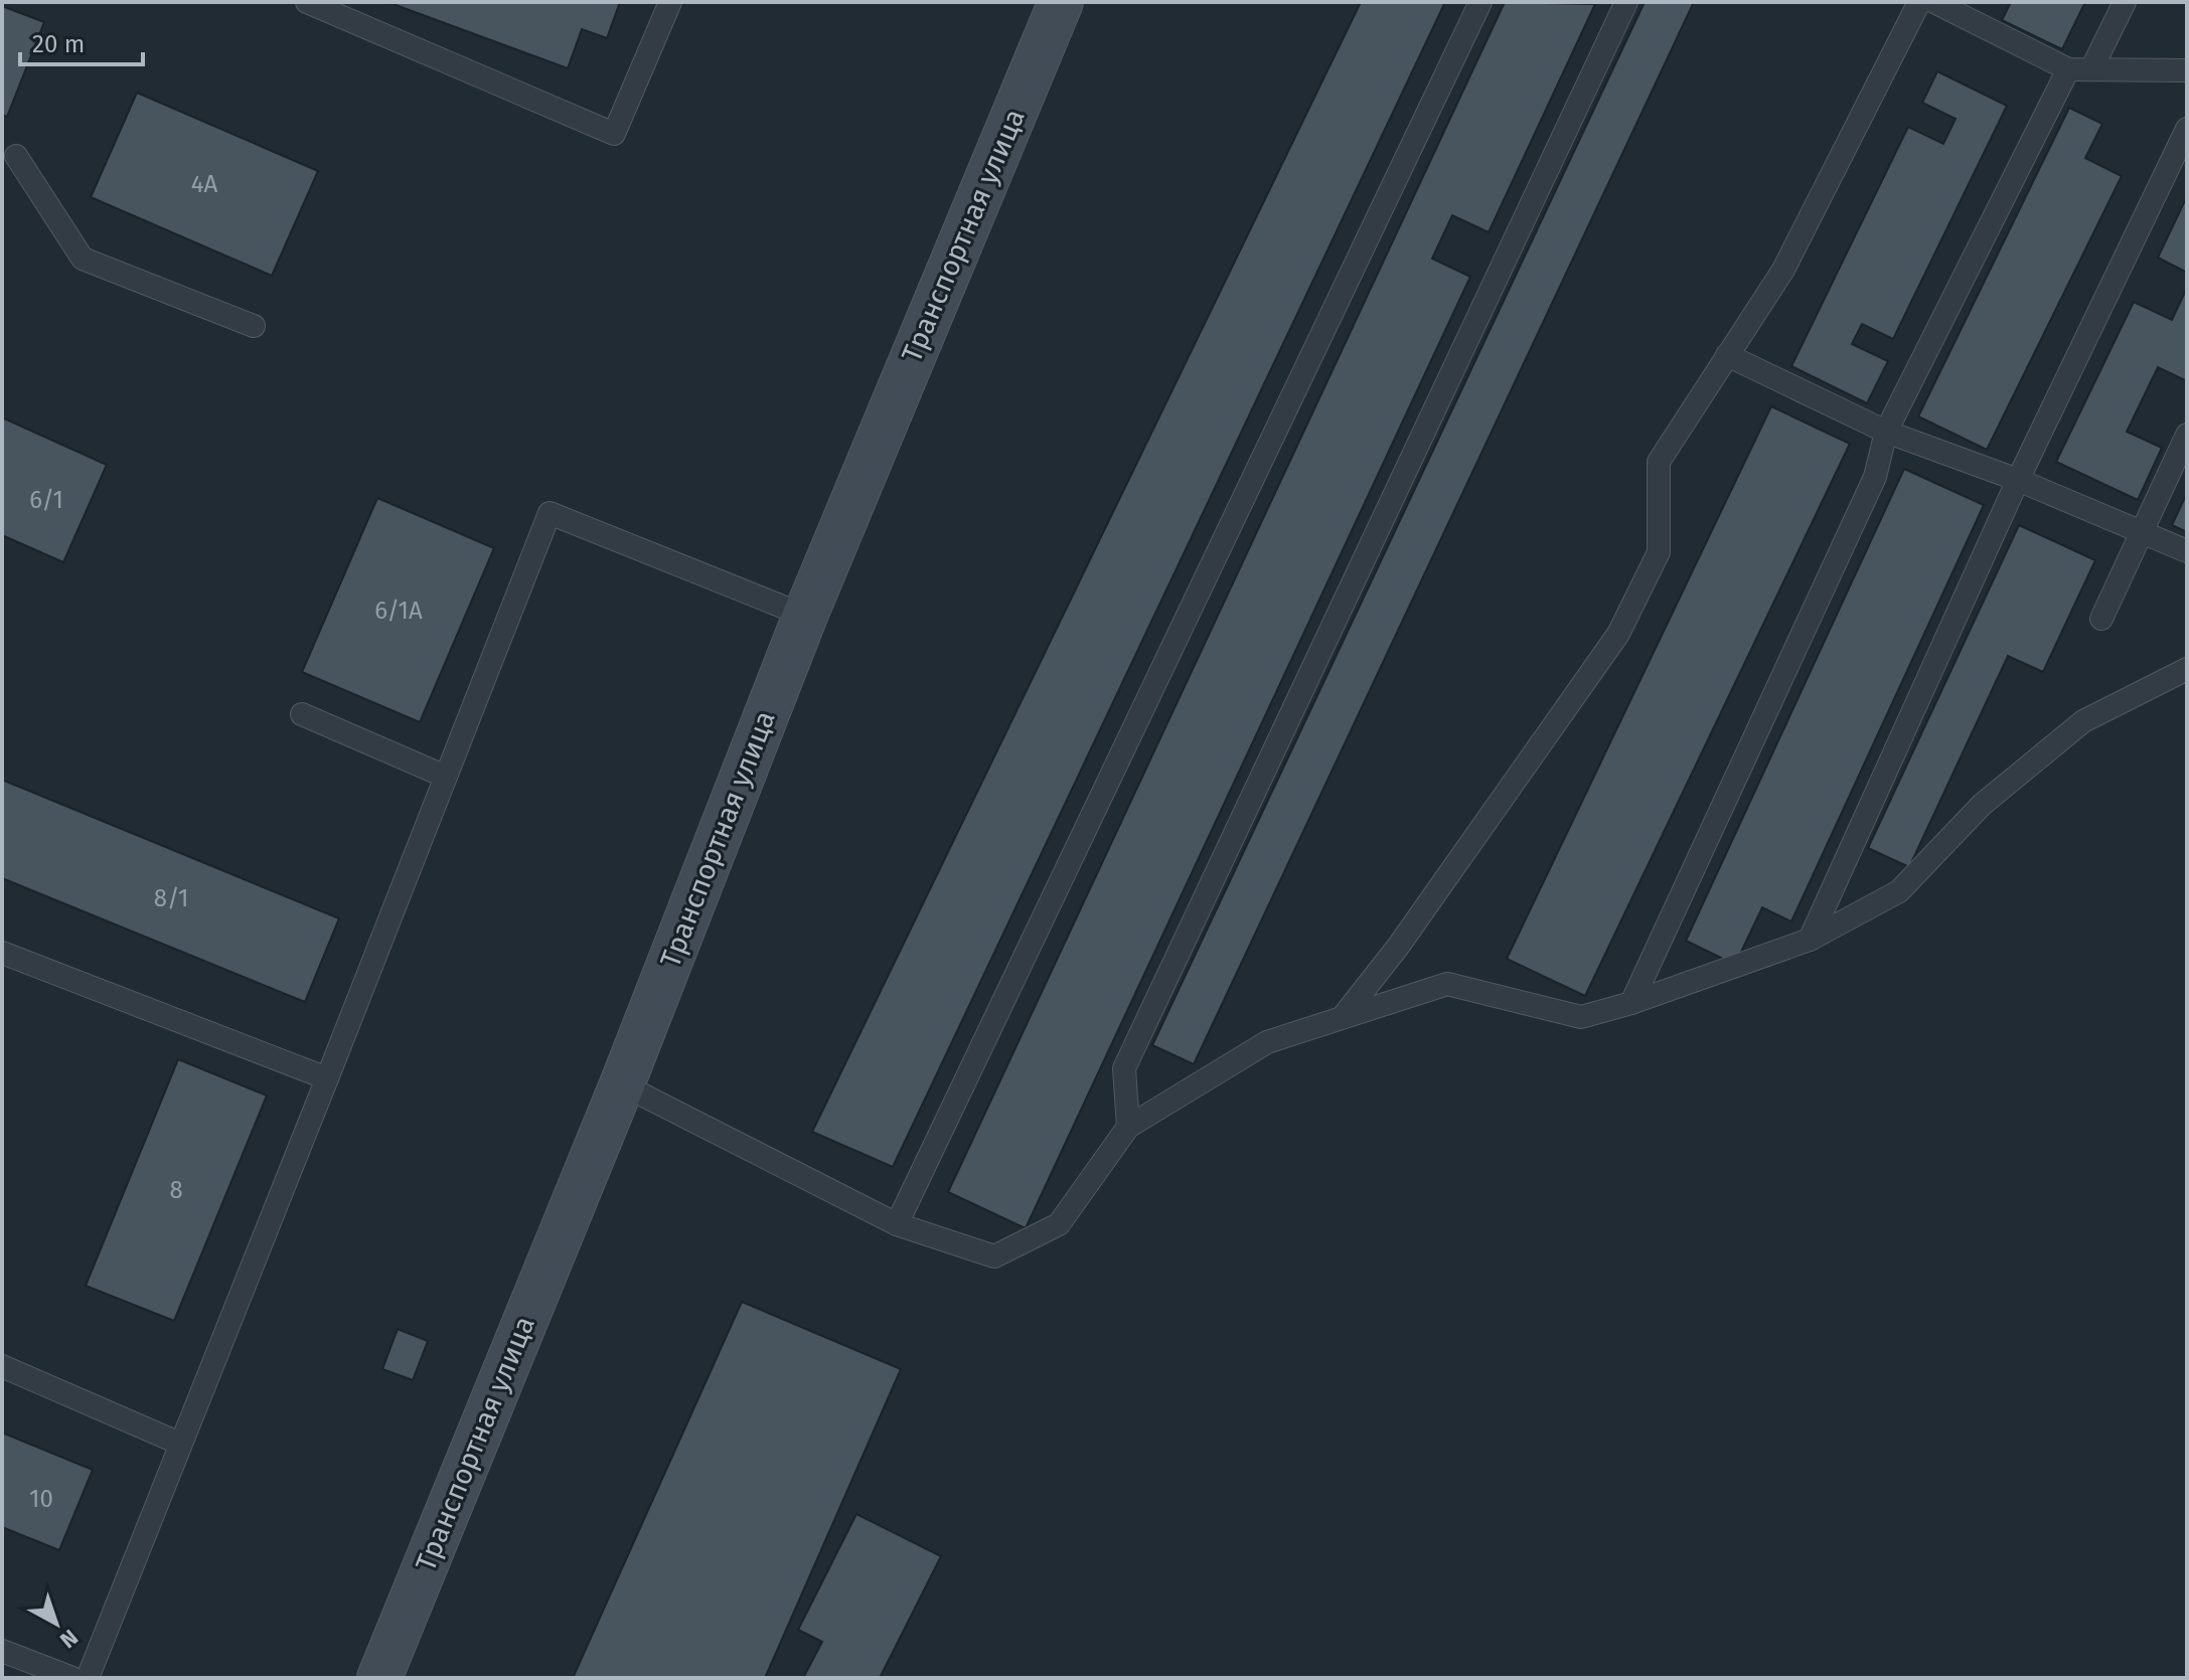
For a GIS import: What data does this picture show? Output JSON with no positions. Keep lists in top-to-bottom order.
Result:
{
  "streets": {
    "main road": ["Транспортная улица"]
  },
  "house_numbers": [
    "4А",
    "6/1",
    "6/1А",
    "8/1",
    "8",
    "10"
  ],
  "scale_bar": "20 m",
  "north": "bottom right"
}
